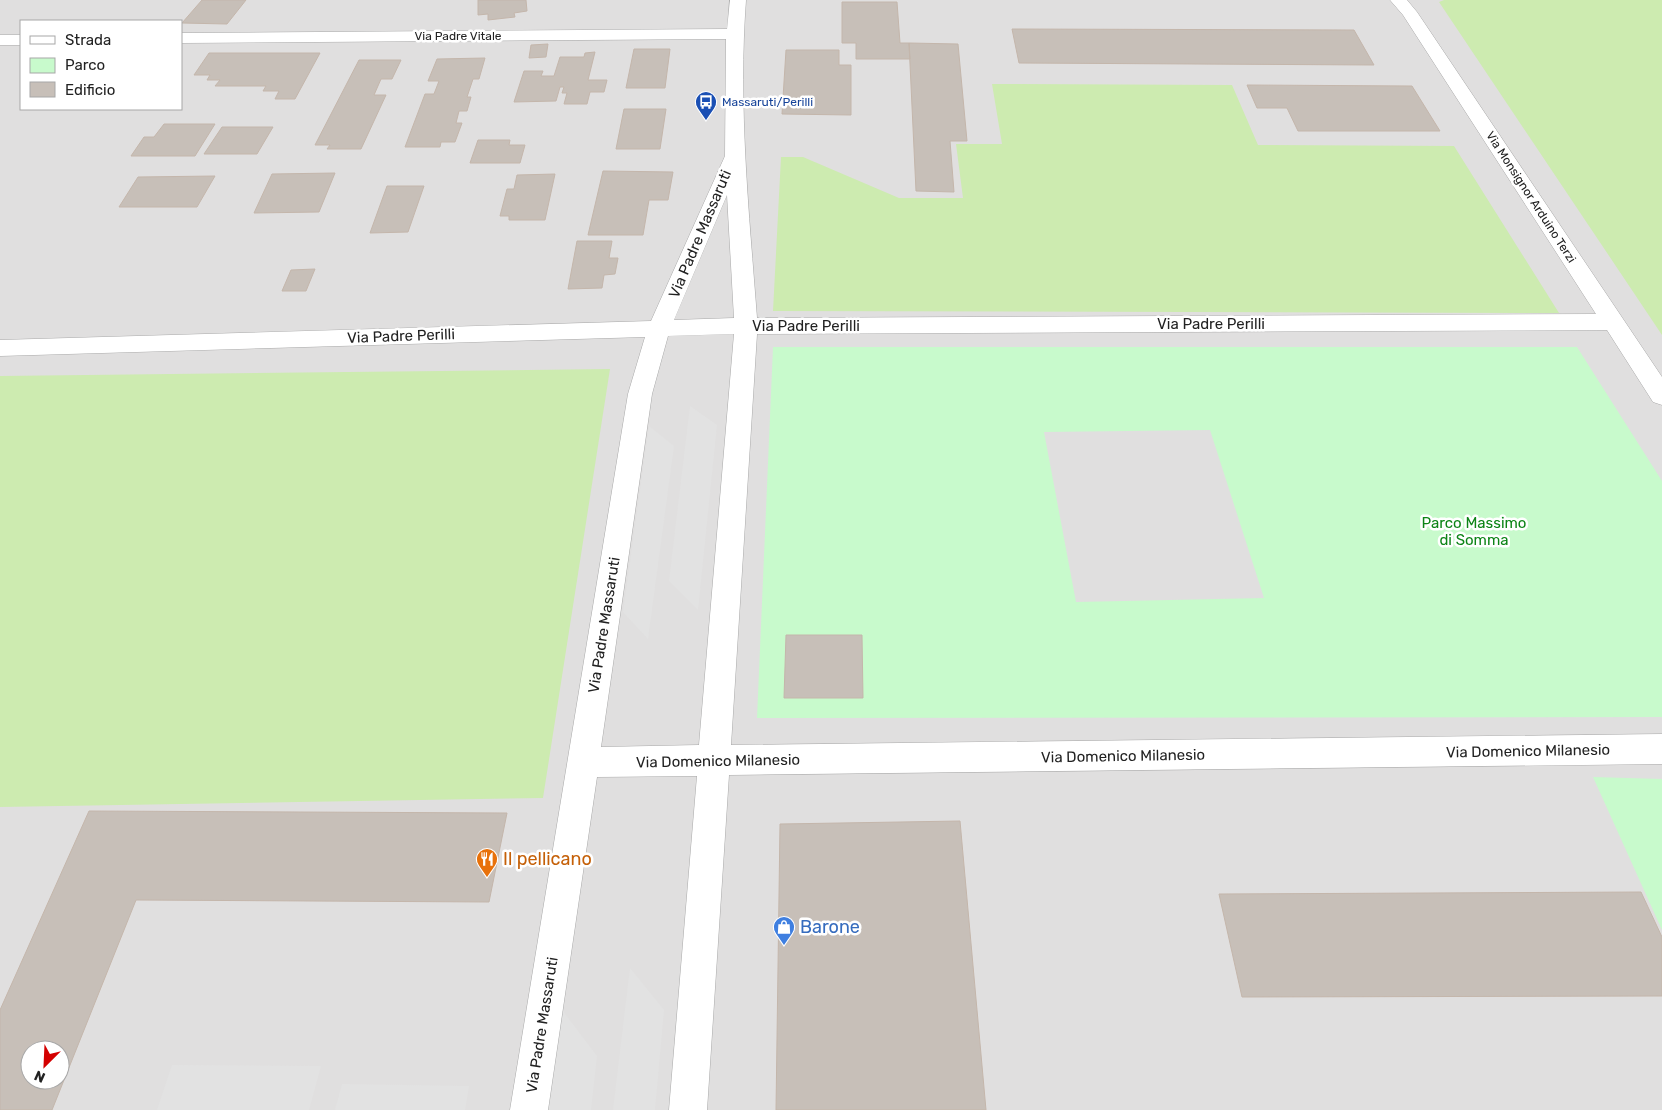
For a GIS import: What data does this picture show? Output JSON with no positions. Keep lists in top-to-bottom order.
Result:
{
  "streets": {
    "street": [
      "Via Padre Vitale",
      "Via Monsignor Arduino Terzi",
      "Via Padre Massaruti",
      "Via Padre Perilli",
      "Via Domenico Milanesio"
    ]
  },
  "crossings": [
    ["Via Padre Vitale", "Via Padre Massaruti"],
    ["Via Monsignor Arduino Terzi", "Via Padre Perilli"],
    ["Via Padre Massaruti", "Via Padre Perilli"],
    ["Via Padre Massaruti", "Via Domenico Milanesio"]
  ],
  "parks": ["Parco Massimo di Somma"],
  "places": {
    "bus stop": ["Massaruti/Perilli"],
    "restaurant": ["Il pellicano"],
    "shop": ["Barone"]
  },
  "legend": ["Strada", "Parco", "Edificio"],
  "north": "bottom left"
}
